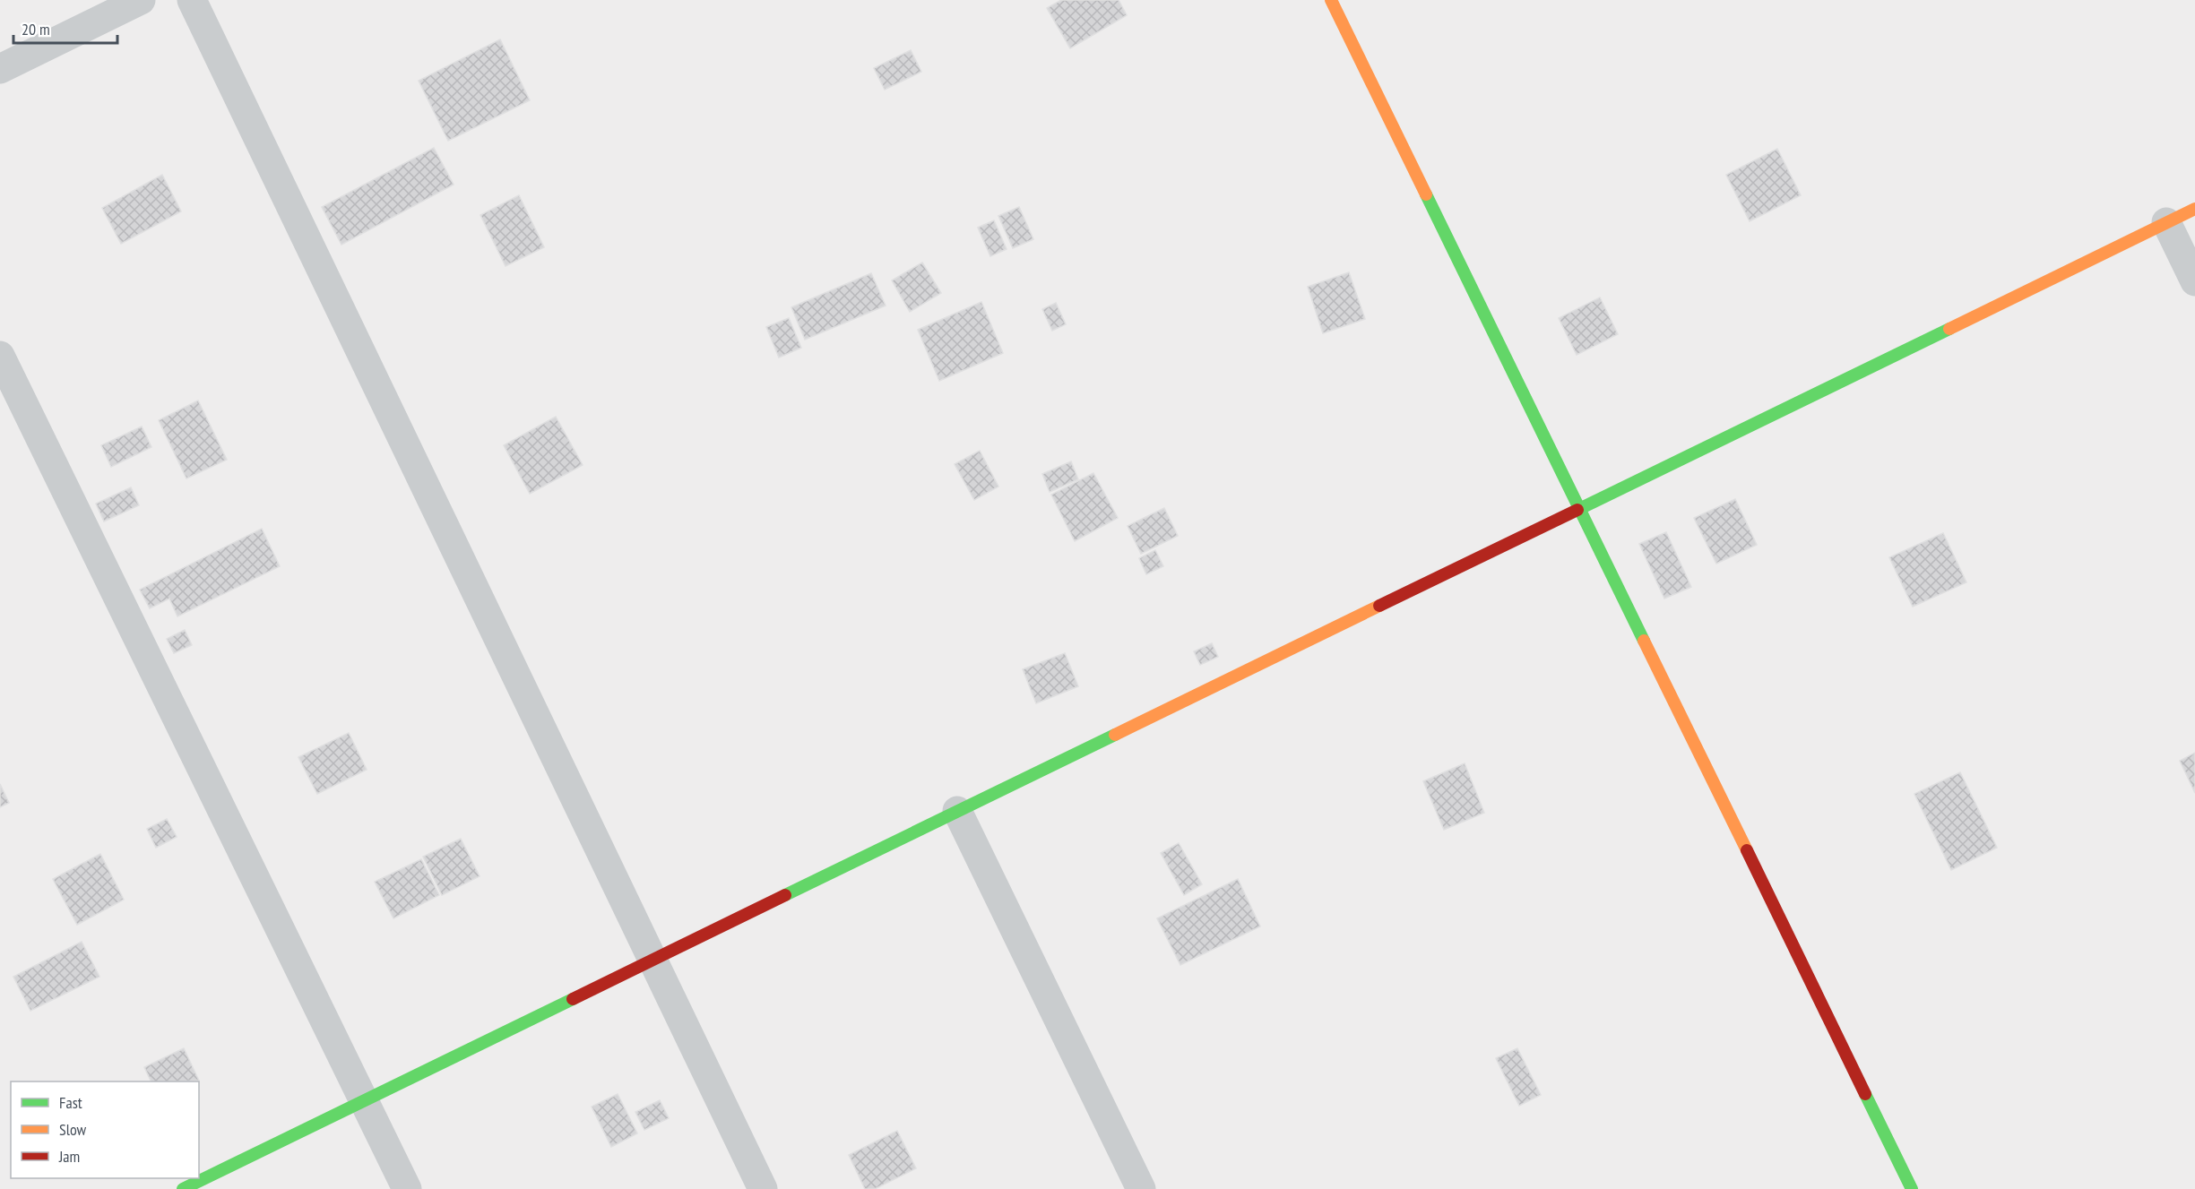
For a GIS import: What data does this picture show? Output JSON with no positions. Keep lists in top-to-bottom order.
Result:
{
  "legend": ["Fast", "Slow", "Jam"],
  "scale_bar": "20 m"
}
